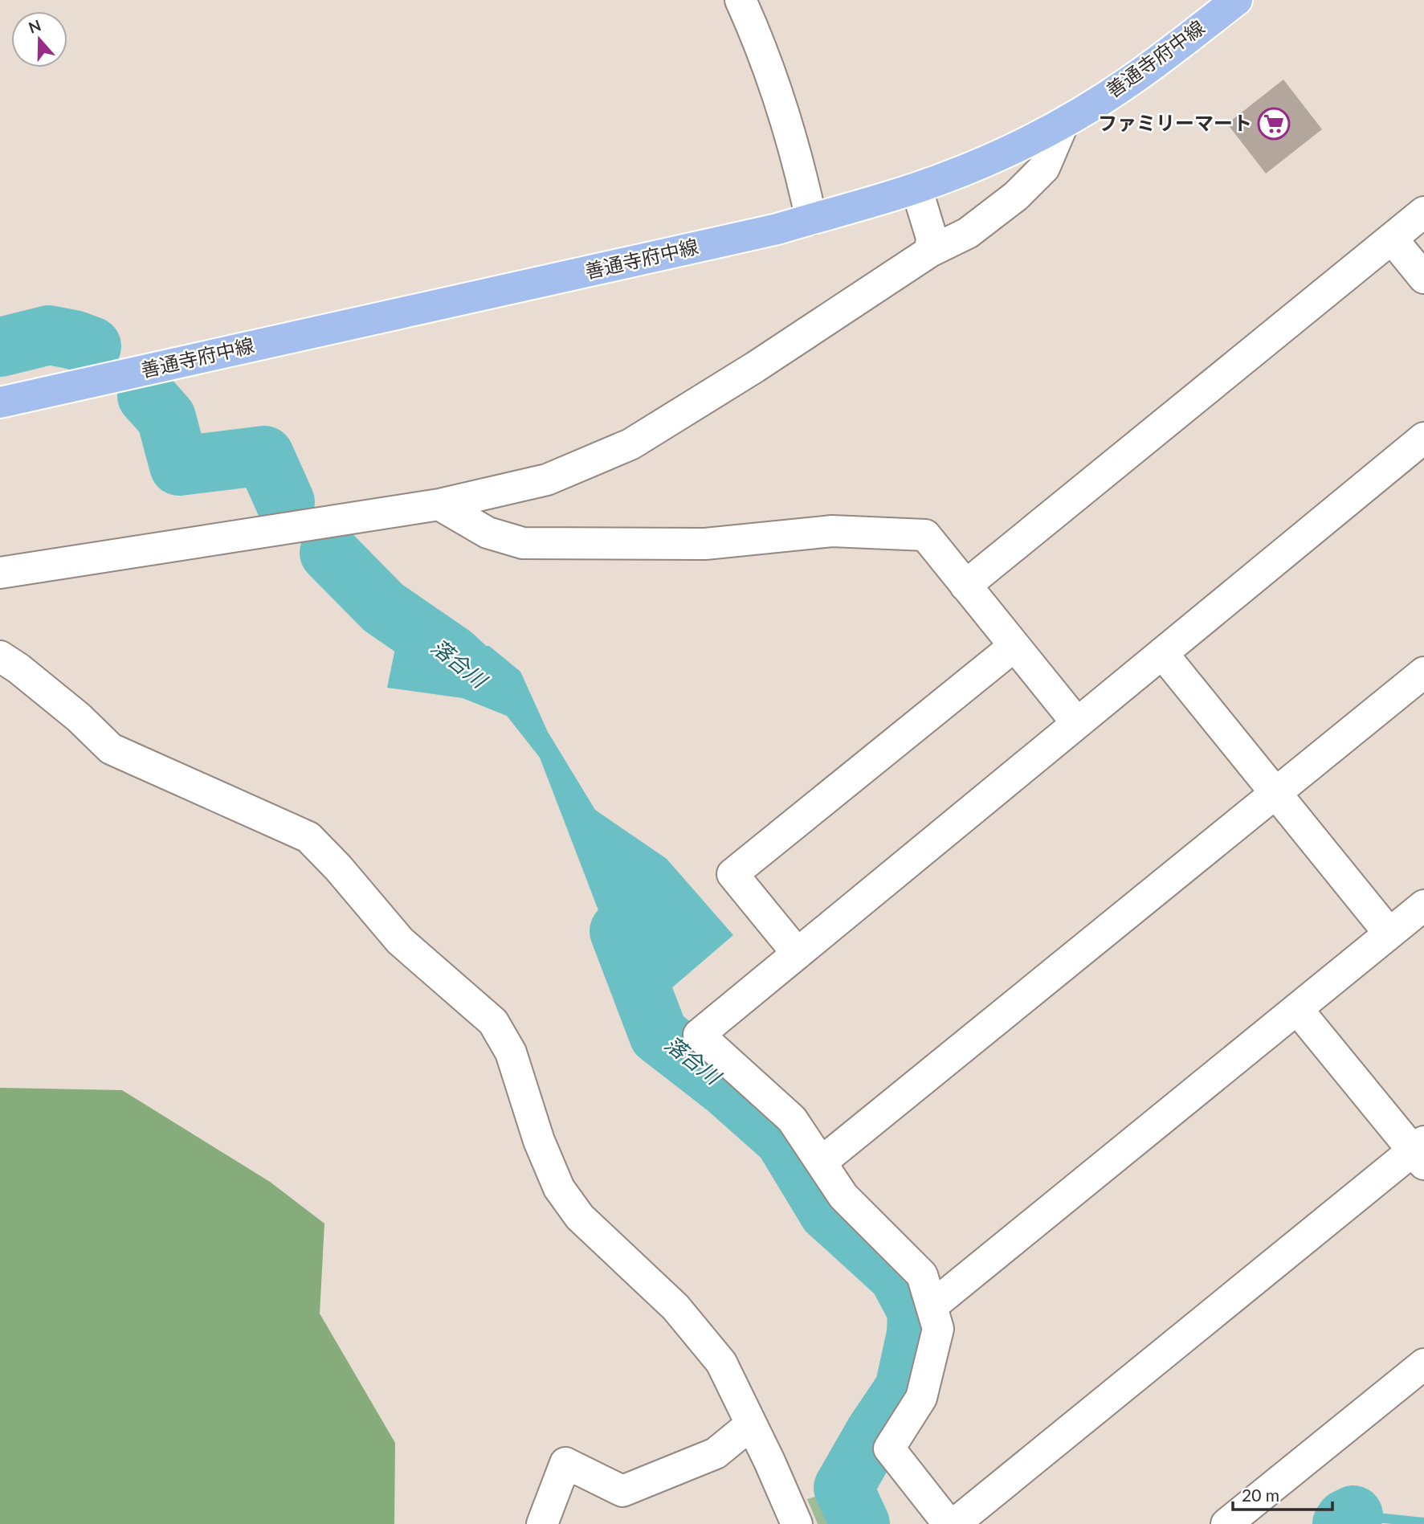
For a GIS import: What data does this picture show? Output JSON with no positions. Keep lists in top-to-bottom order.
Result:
{
  "streets": {
    "main road": ["善通寺府中線"]
  },
  "water": ["落合川"],
  "places": {
    "supermarket": ["ファミリーマート"]
  },
  "scale_bar": "20 m",
  "north": "top"
}
